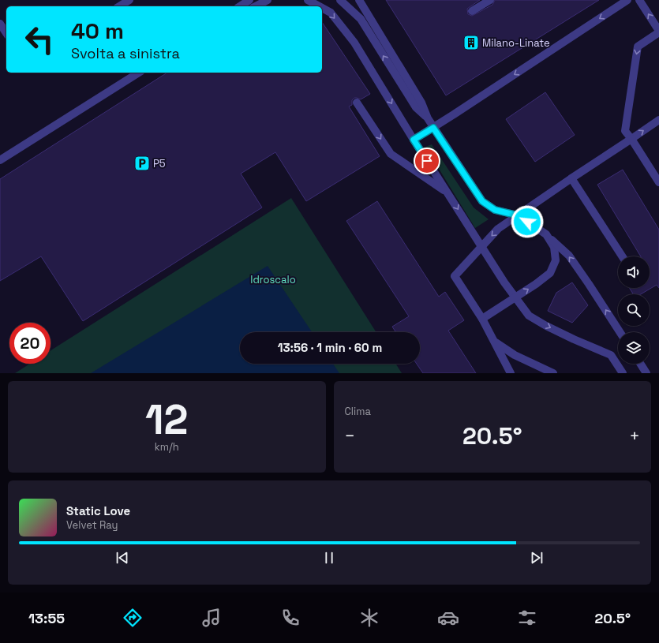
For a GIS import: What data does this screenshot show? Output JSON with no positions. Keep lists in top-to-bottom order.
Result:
{
  "parks": ["Idroscalo"],
  "places": {
    "building": ["Milano-Linate"],
    "parking": ["P5"]
  },
  "page": {
    "turn": ["40 m", "Svolta a sinistra"],
    "limit": "20",
    "trip": "13:56 · 1 min · 60 m",
    "tile": [
      ["12", "km/h"],
      "Clima"
    ],
    "heat": ["−", "20.5°", "+"],
    "song": ["Static Love", "Velvet Ray"],
    "tabs": ["13:55", "20.5°"]
  }
}
